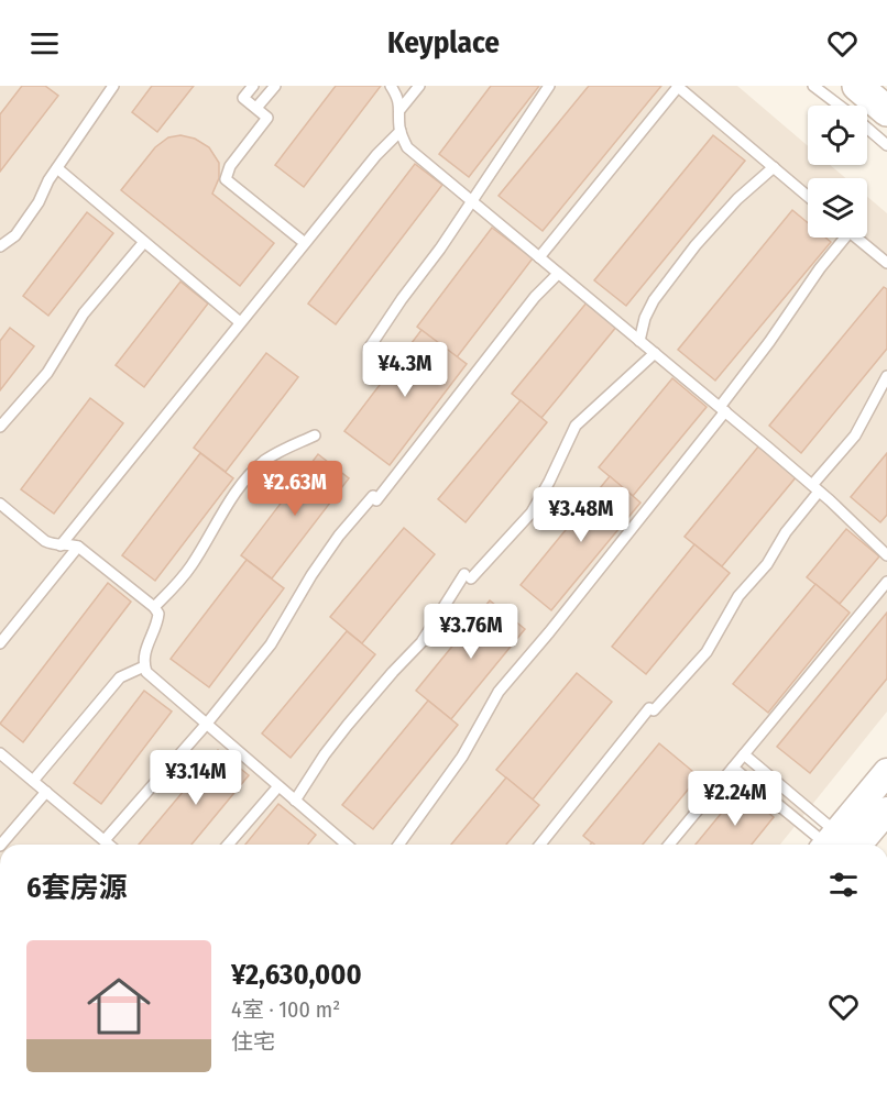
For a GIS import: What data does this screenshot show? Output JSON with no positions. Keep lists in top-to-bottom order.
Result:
{
  "page": {
    "header": "Keyplace",
    "price": [
      "¥4.3M",
      "¥2.63M",
      "¥3.48M",
      "¥3.76M",
      "¥3.14M",
      "¥2.24M"
    ],
    "heading": "6套房源",
    "list": [
      {
        "name": "¥2,630,000",
        "note": "4室 · 100 m² · 住宅"
      }
    ]
  }
}
